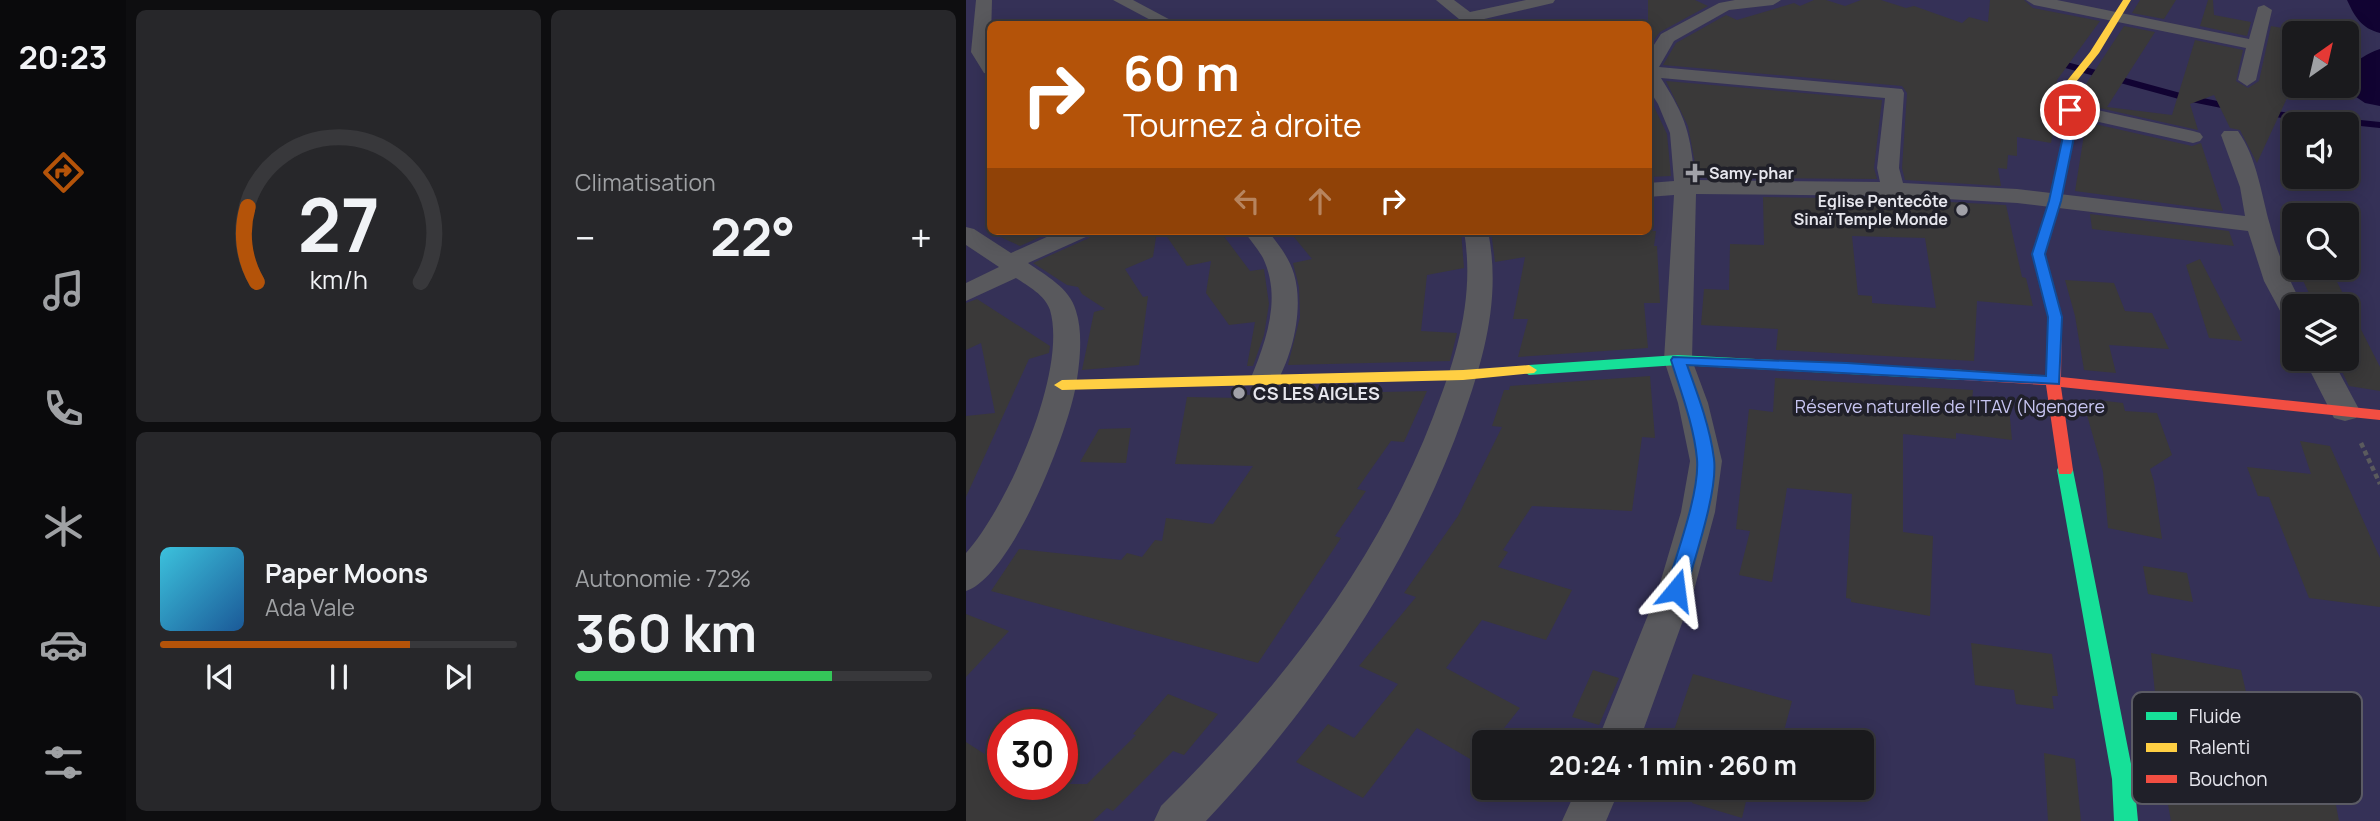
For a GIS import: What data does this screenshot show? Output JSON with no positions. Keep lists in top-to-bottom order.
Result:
{
  "parks": ["Réserve naturelle de l'ITAV (Ngengere"],
  "places": {
    "health": ["Samy-phar"],
    "other": ["Eglise Pentecôte Sinaï Temple Monde", "CS LES AIGLES"]
  },
  "legend": ["Fluide", "Ralenti", "Bouchon"],
  "north": "top right",
  "page": {
    "tabs": "20:23",
    "tile": [
      "Climatisation",
      ["Autonomie · 72%", "360 km"]
    ],
    "turn": ["60 m", "Tournez à droite"],
    "heat": ["−", "22°", "+"],
    "song": ["Paper Moons", "Ada Vale"],
    "limit": "30",
    "trip": "20:24 · 1 min · 260 m",
    "gauge": ["27", "km/h"]
  }
}
